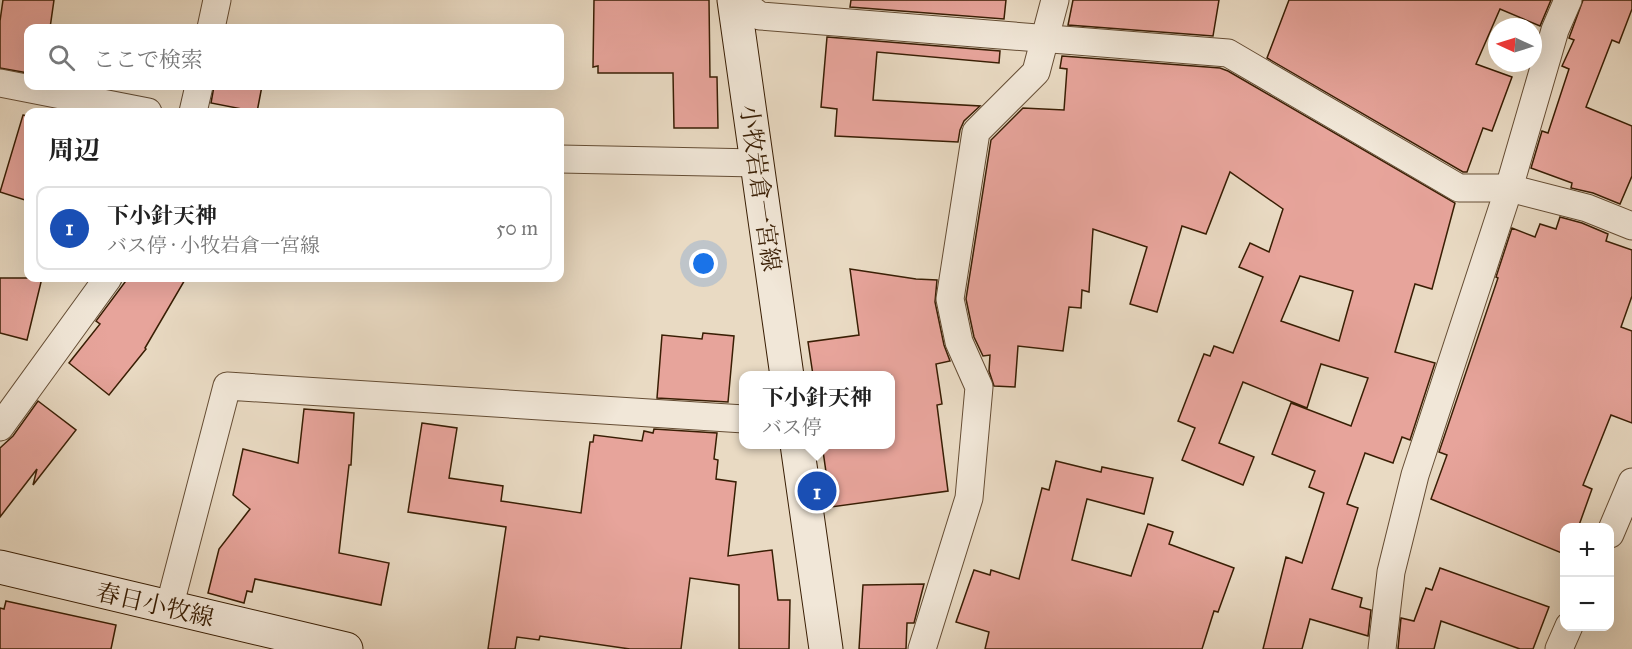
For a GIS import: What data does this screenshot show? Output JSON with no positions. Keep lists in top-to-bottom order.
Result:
{
  "streets": {
    "main road": ["小牧岩倉一宮線", "春日小牧線"]
  },
  "north": "left",
  "page": {
    "search": "ここで検索",
    "heading": "周辺",
    "list": [
      {
        "mark": "1",
        "name": "下小針天神",
        "note": "バス停 · 小牧岩倉一宮線",
        "value": "50 m"
      }
    ],
    "popup": ["下小針天神", "バス停"],
    "pins": "1",
    "map_buttons": ["+", "−"]
  }
}
